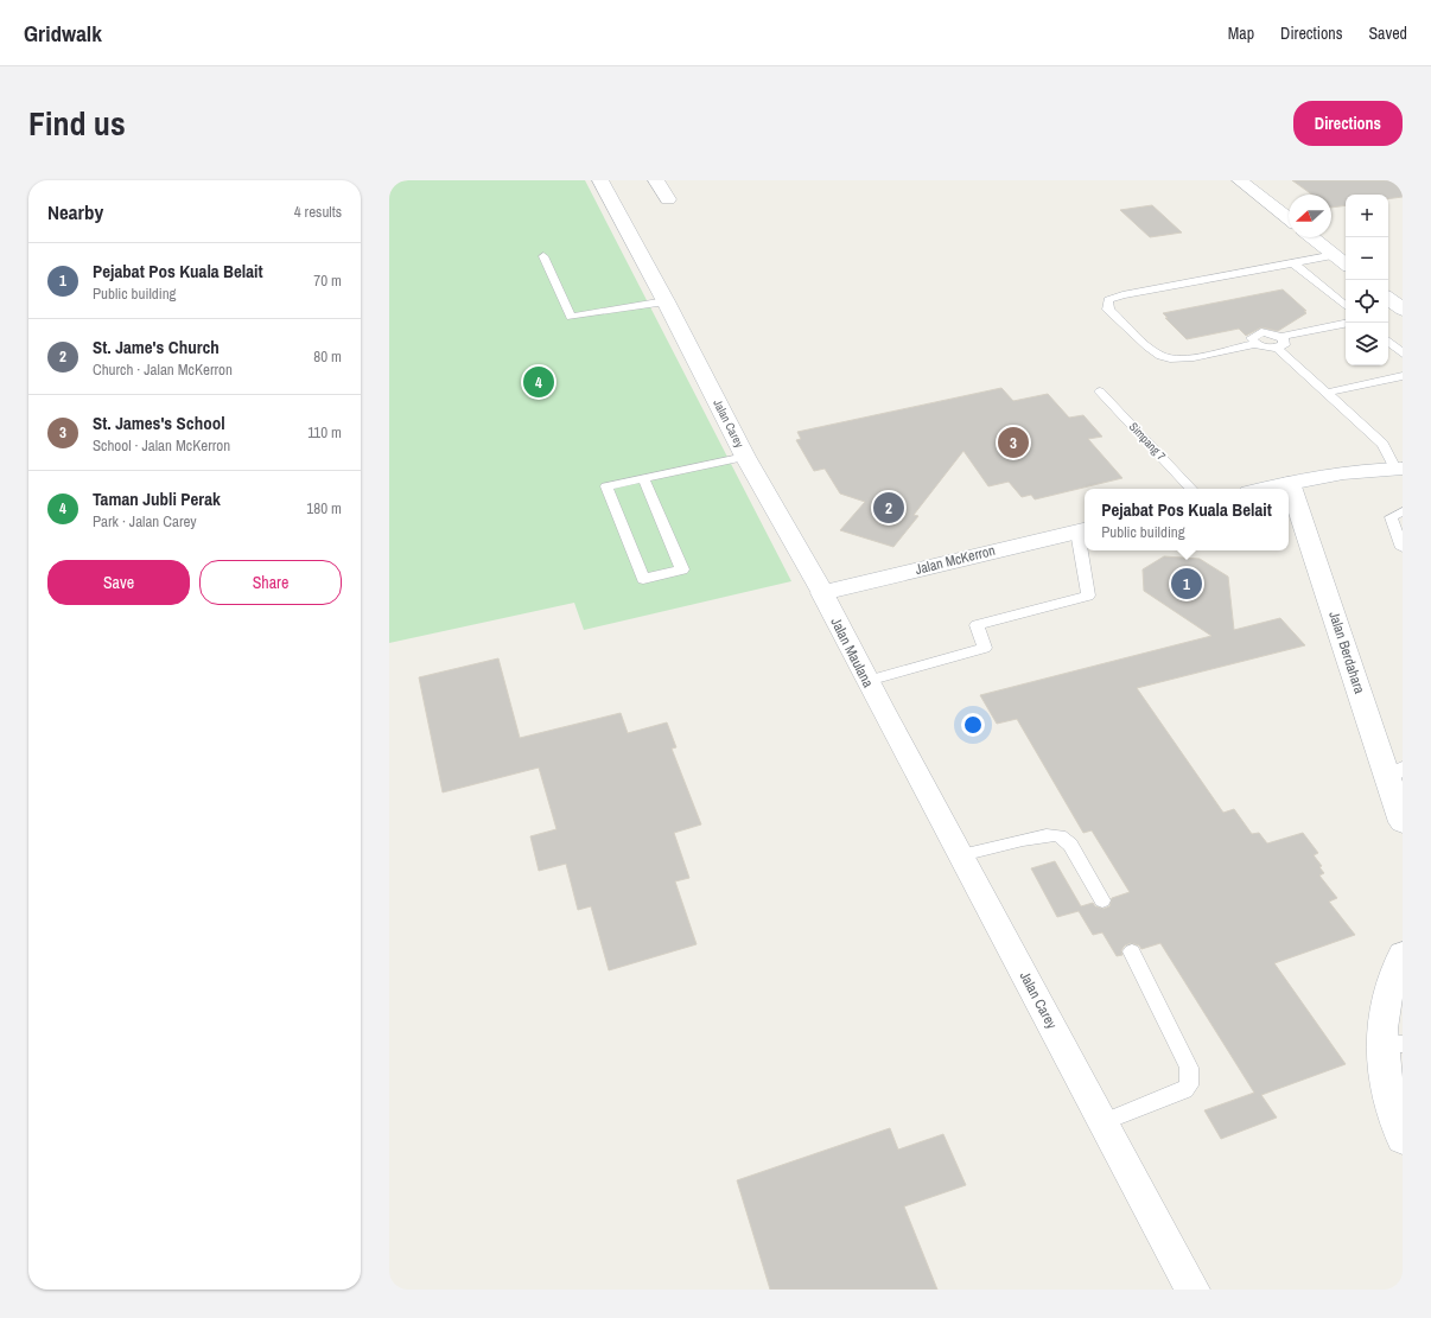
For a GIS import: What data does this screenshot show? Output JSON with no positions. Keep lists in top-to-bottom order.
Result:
{
  "streets": {
    "street": [
      "Jalan Carey",
      "Jalan McKerron",
      "Jalan Maulana",
      "Jalan Berdahara"
    ],
    "lane": ["Simpang 7"]
  },
  "crossings": [
    ["Jalan Carey", "Jalan McKerron"],
    ["Jalan Carey", "Jalan Maulana"],
    ["Jalan McKerron", "Jalan Maulana"]
  ],
  "north": "left",
  "page": {
    "header": "Gridwalk",
    "nav": ["Map", "Directions", "Saved"],
    "title": "Find us",
    "buttons": [
      "Directions",
      ["Save", "Share"]
    ],
    "heading": ["Nearby", "4 results"],
    "map_buttons": ["+", "−"],
    "list": [
      {
        "mark": "1",
        "name": "Pejabat Pos Kuala Belait",
        "note": "Public building",
        "value": "70 m"
      },
      {
        "mark": "2",
        "name": "St. Jame's Church",
        "note": "Church · Jalan McKerron",
        "value": "80 m"
      },
      {
        "mark": "3",
        "name": "St. James's School",
        "note": "School · Jalan McKerron",
        "value": "110 m"
      },
      {
        "mark": "4",
        "name": "Taman Jubli Perak",
        "note": "Park · Jalan Carey",
        "value": "180 m"
      }
    ],
    "pins": [
      "4",
      "3",
      "2",
      "1"
    ],
    "popup": ["Pejabat Pos Kuala Belait", "Public building"]
  }
}
